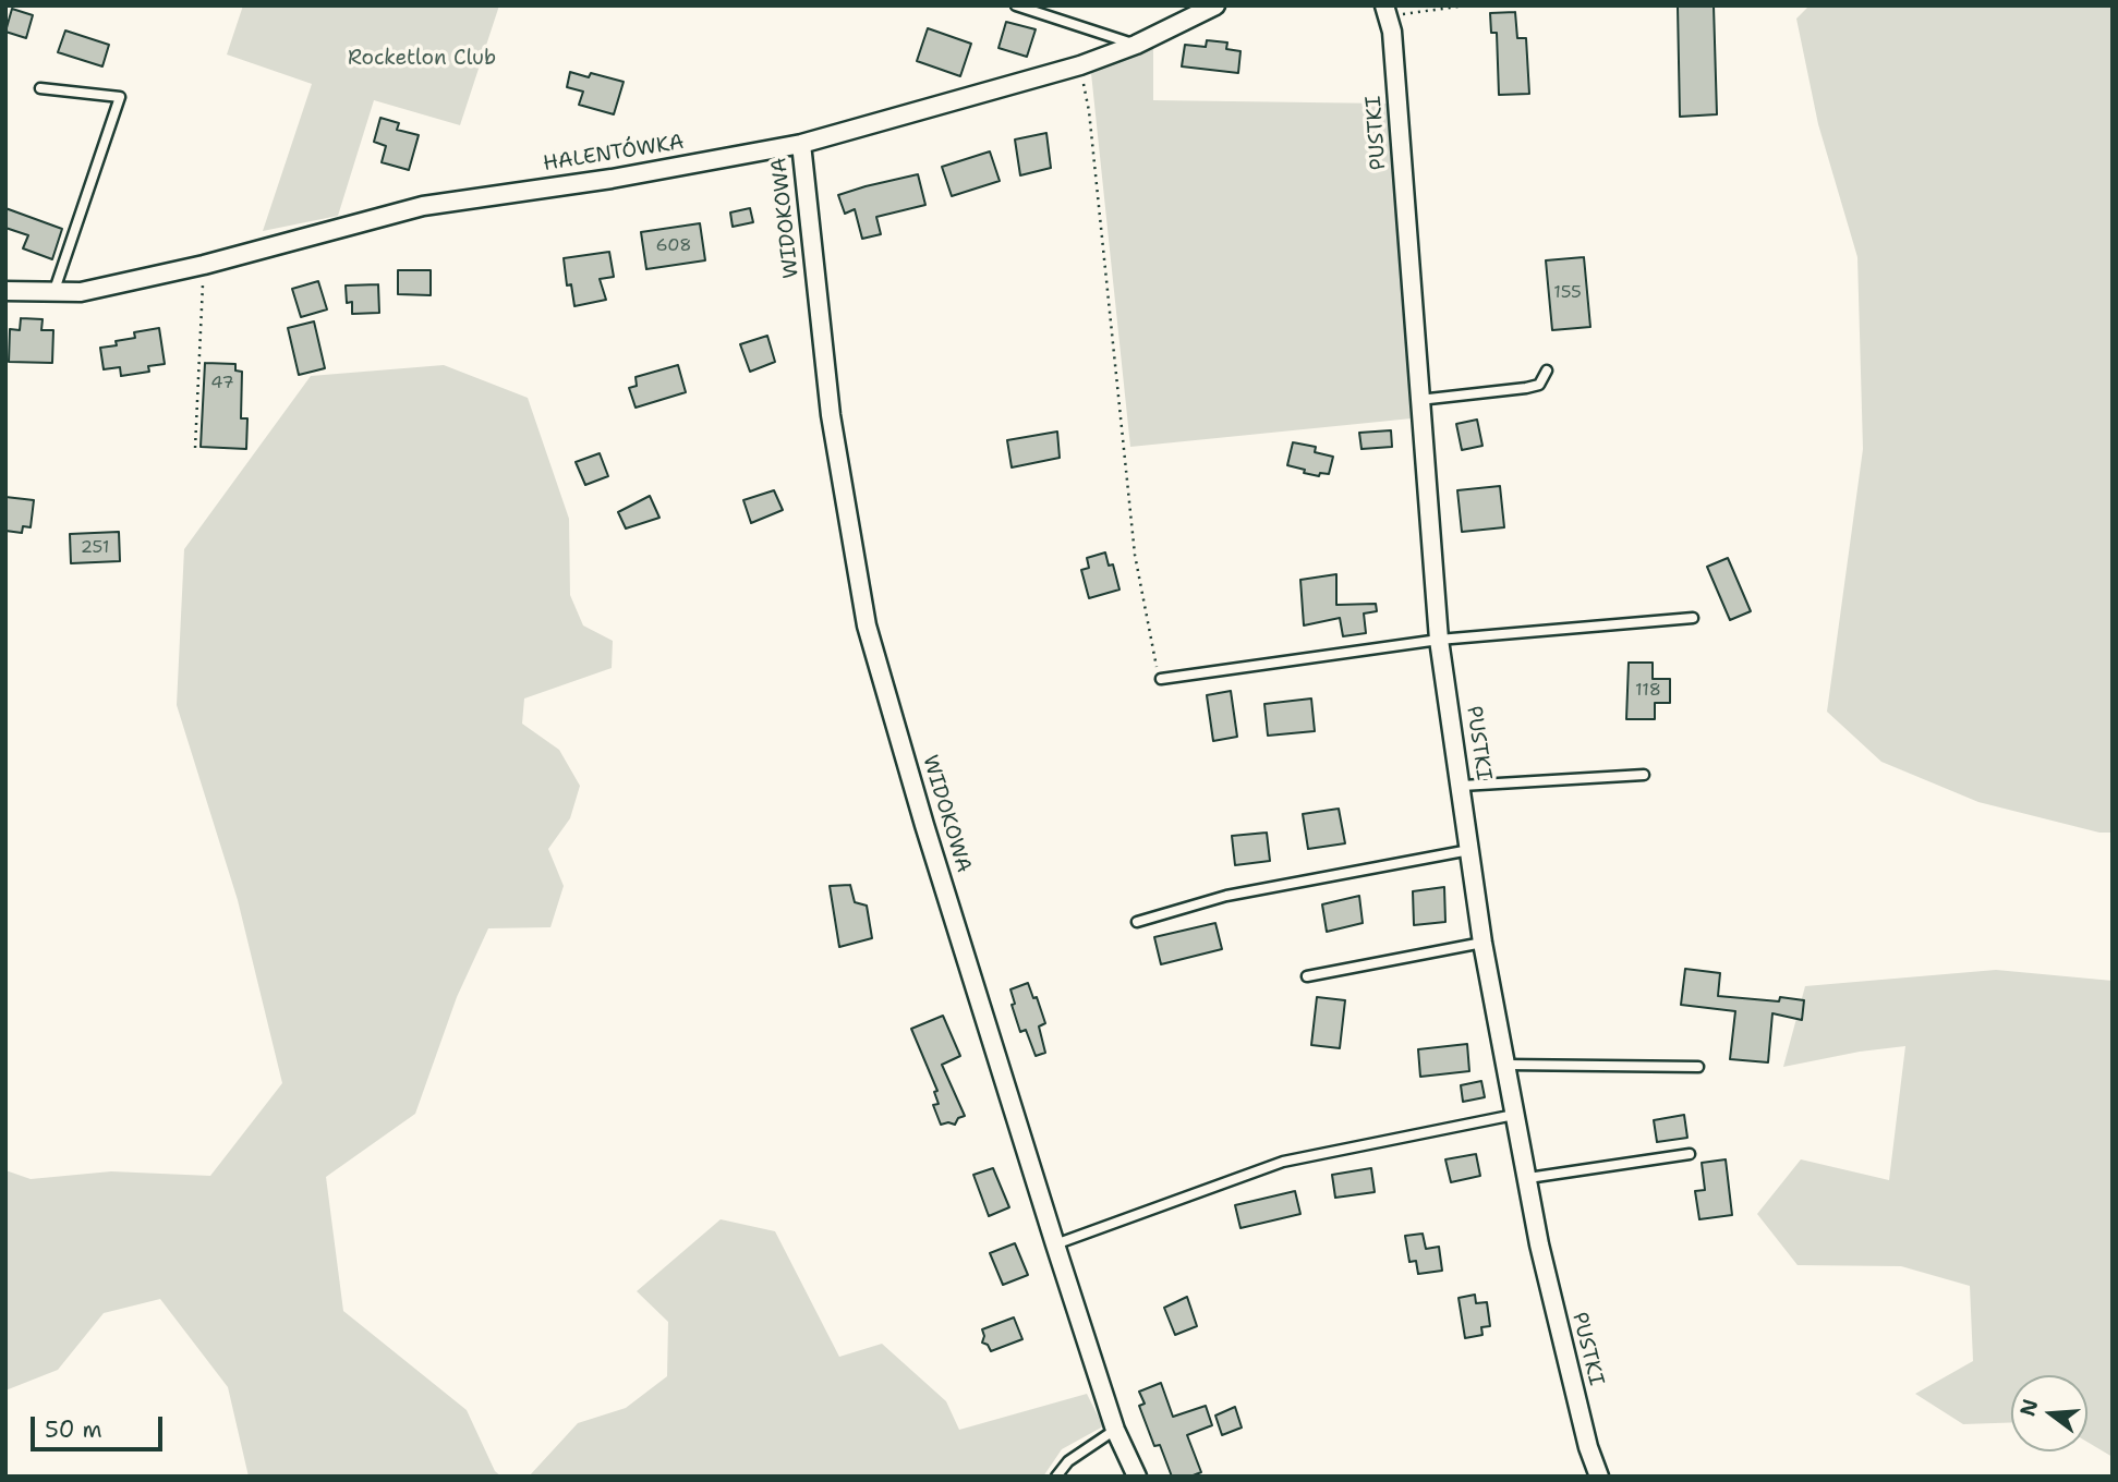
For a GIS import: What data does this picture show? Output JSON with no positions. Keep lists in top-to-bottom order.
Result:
{
  "streets": {
    "street": ["PUSTKI", "HALENTÓWKA", "WIDOKOWA"]
  },
  "crossings": [
    ["HALENTÓWKA", "WIDOKOWA"]
  ],
  "parks": ["Rocketlon Club"],
  "house_numbers": [
    "608",
    "155",
    "47",
    "251",
    "118"
  ],
  "scale_bar": "50 m",
  "north": "left"
}
